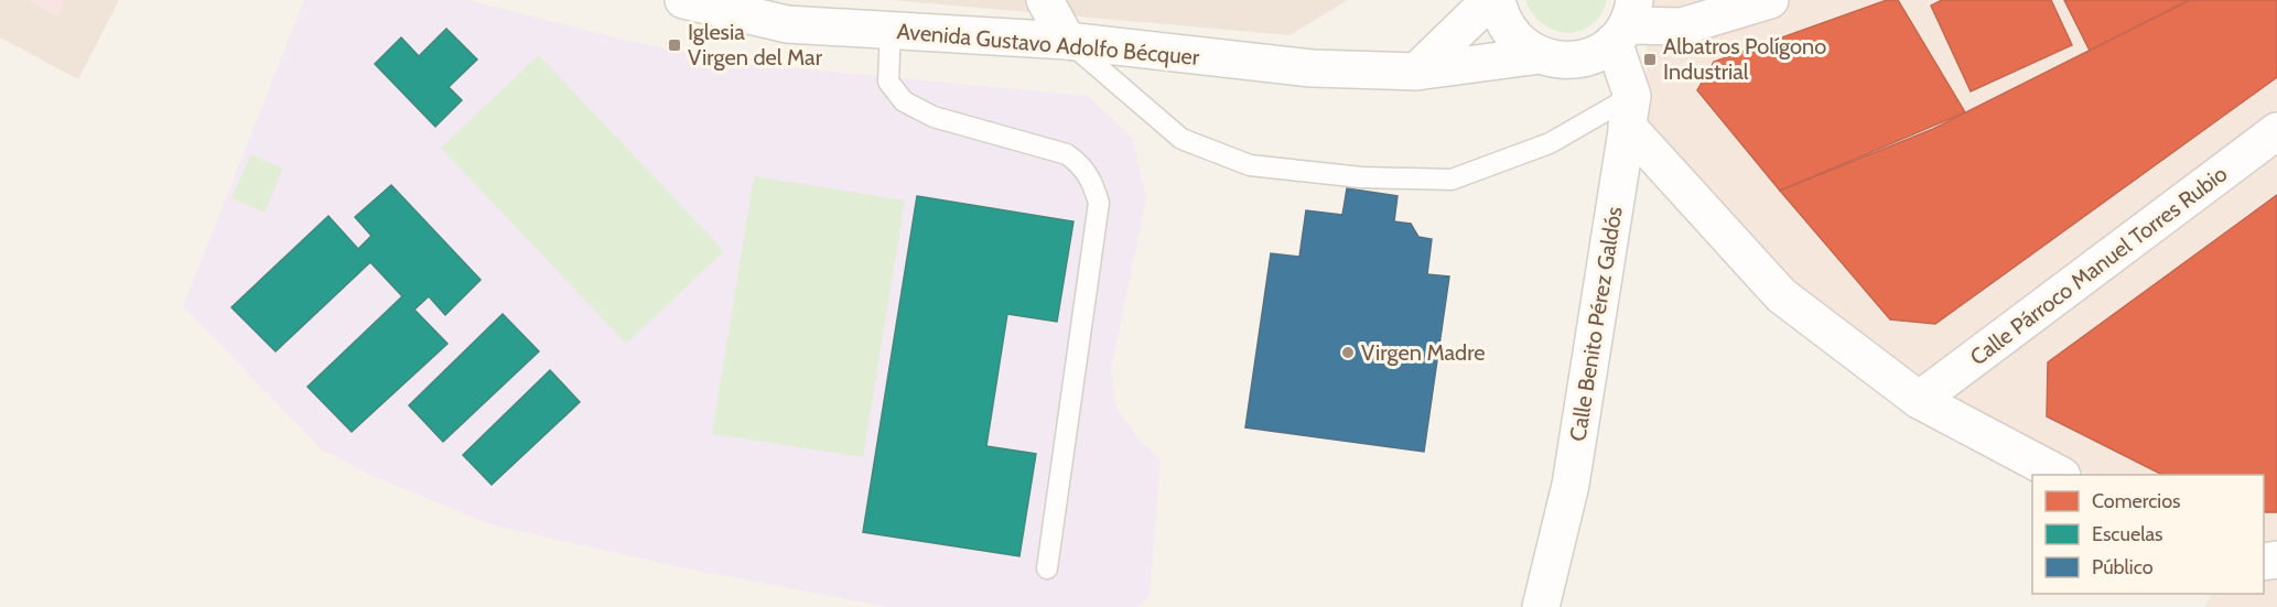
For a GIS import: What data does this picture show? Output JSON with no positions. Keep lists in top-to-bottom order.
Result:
{
  "streets": {
    "street": ["Avenida Gustavo Adolfo Bécquer", "Calle Párroco Manuel Torres Rubio", "Calle Benito Pérez Galdós"]
  },
  "places": {
    "transit": ["Iglesia Virgen del Mar", "Albatros Polígono Industrial"],
    "other": ["Virgen Madre"]
  },
  "legend": ["Comercios", "Escuelas", "Público"]
}
